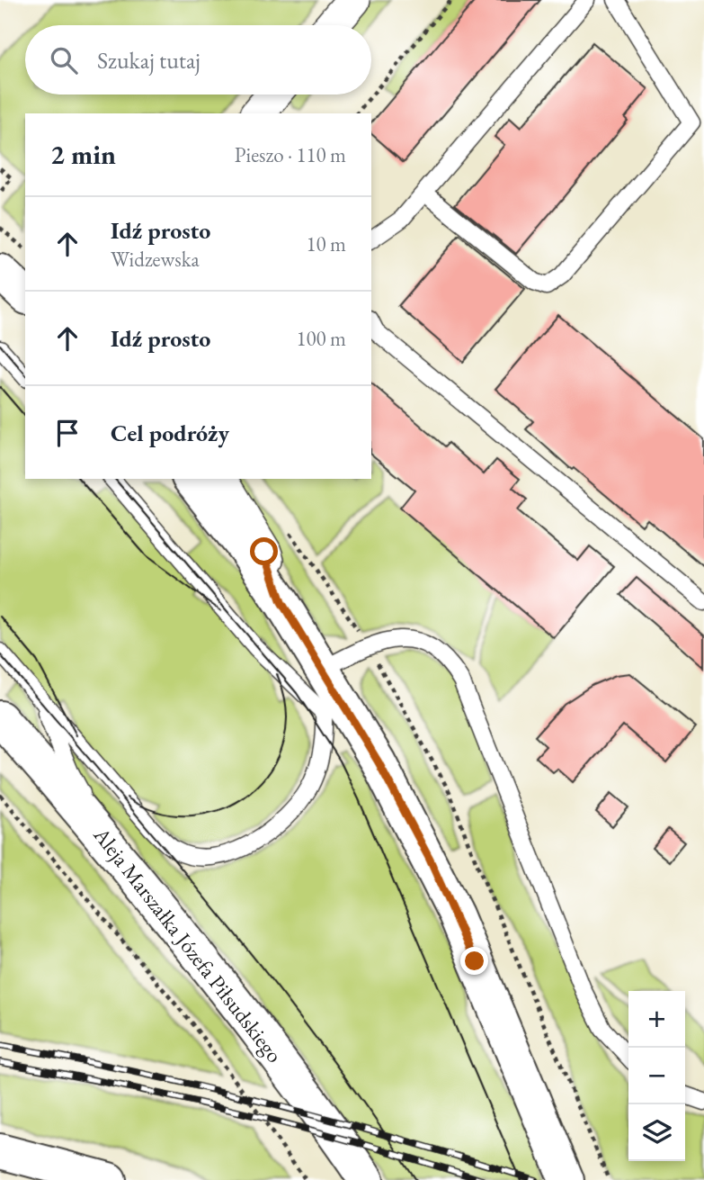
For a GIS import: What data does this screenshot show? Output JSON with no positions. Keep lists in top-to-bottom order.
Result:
{
  "streets": {
    "main road": ["Aleja Marszałka Józefa Piłsudskiego"]
  },
  "page": {
    "search": "Szukaj tutaj",
    "heading": ["2 min", "Pieszo · 110 m"],
    "list": [
      ["Idź prosto", "Widzewska", "10 m"],
      ["Idź prosto", "100 m"],
      "Cel podróży"
    ],
    "map_buttons": ["+", "−"]
  }
}
